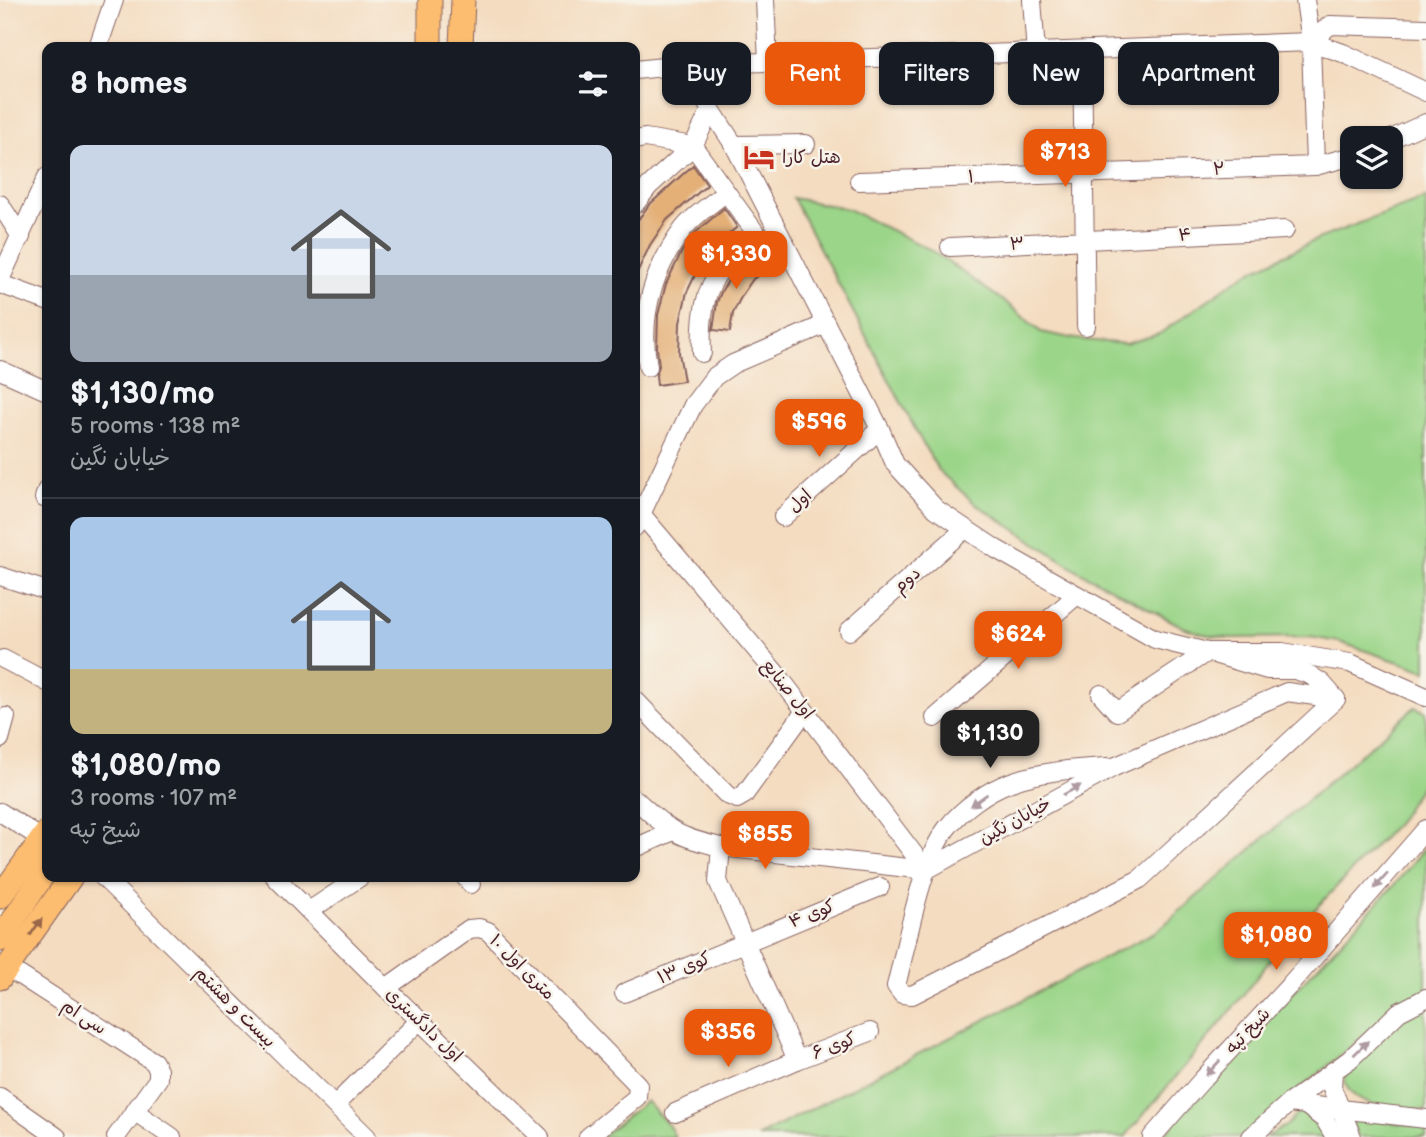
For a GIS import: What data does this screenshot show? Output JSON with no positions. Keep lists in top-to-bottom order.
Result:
{
  "streets": {
    "street": [
      "۲",
      "۱",
      "۴",
      "۳",
      "اول",
      "دوم",
      "اول صنایع",
      "خیابان نگین",
      "کوی ۴",
      "۱۰ متری اول",
      "کوی ۱۳",
      "بیست و هشتم",
      "سی ام",
      "اول دادگستری",
      "شیخ تپه",
      "کوی ۶"
    ]
  },
  "crossings": [
    ["۲", "۱"],
    ["۴", "۳"],
    ["اول صنایع", "خیابان نگین"],
    ["کوی ۴", "کوی ۱۳"],
    ["۱۰ متری اول", "اول دادگستری"]
  ],
  "places": {
    "hotel": ["هتل کارا"]
  },
  "page": {
    "chip": [
      "Buy",
      "Rent",
      "Filters",
      "New",
      "Apartment"
    ],
    "heading": "8 homes",
    "list": [
      {
        "name": "$1,130/mo",
        "note": "5 rooms · 138 m² · خیابان نگین"
      },
      {
        "name": "$1,080/mo",
        "note": "3 rooms · 107 m² · شیخ تپه"
      }
    ],
    "price": [
      "$713",
      "$1,330",
      "$596",
      "$624",
      "$1,130",
      "$855",
      "$1,080",
      "$356"
    ]
  }
}
